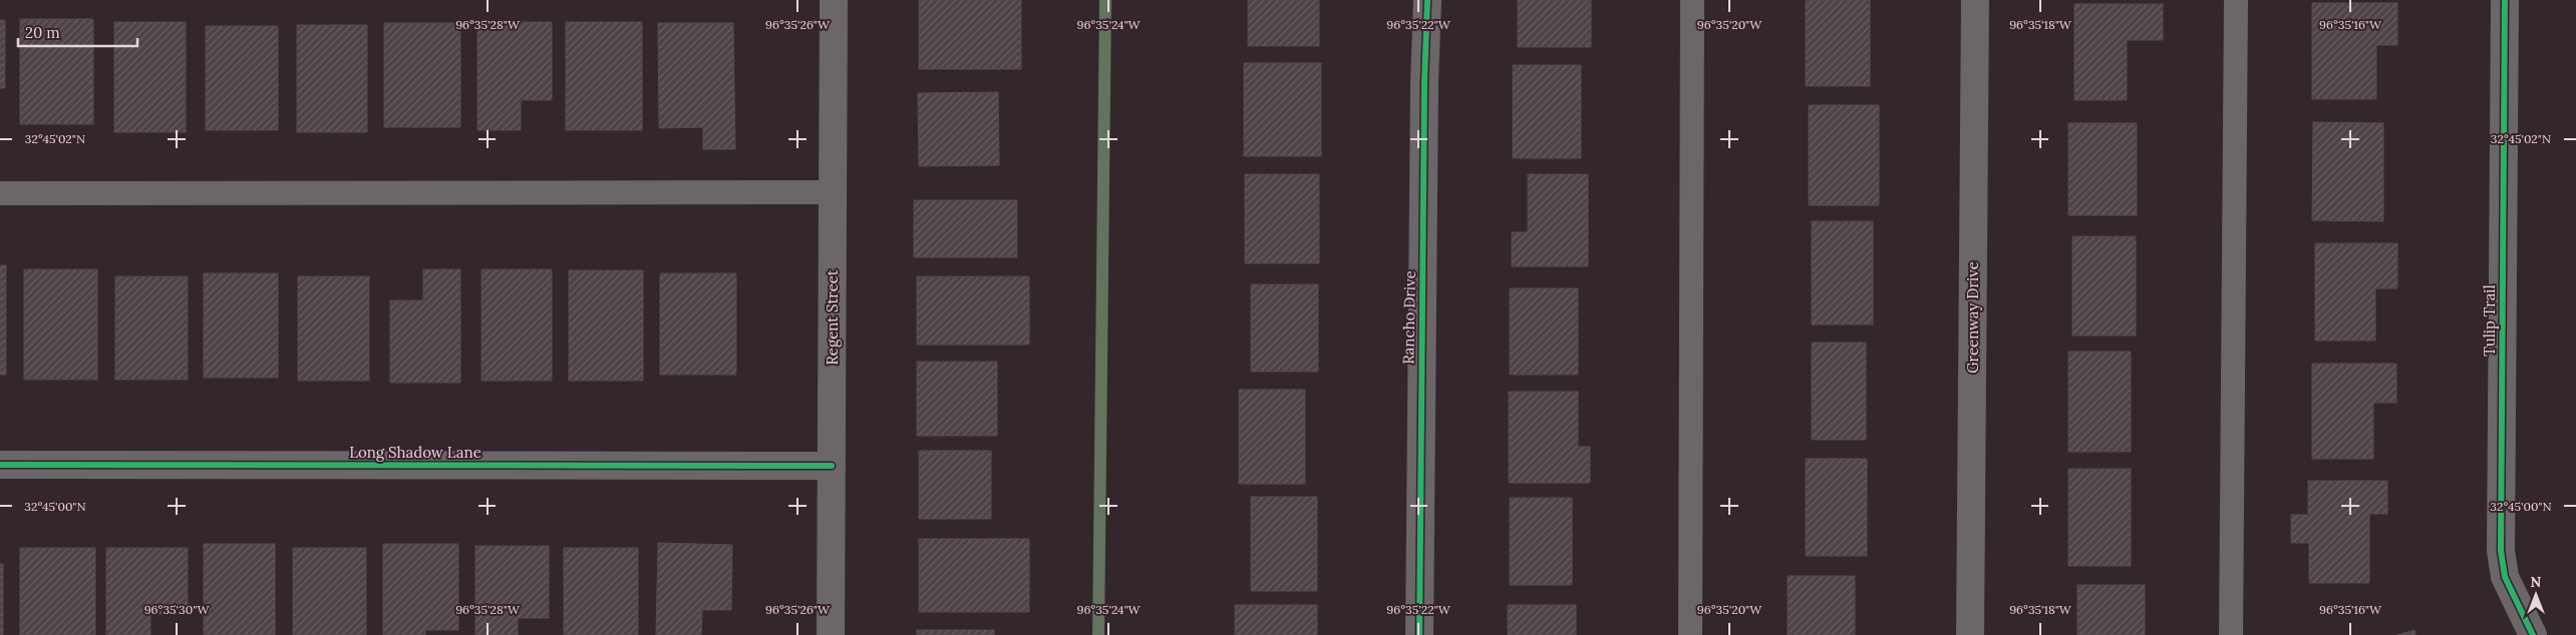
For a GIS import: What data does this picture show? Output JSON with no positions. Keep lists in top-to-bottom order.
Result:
{
  "streets": {
    "street": [
      "Regent Street",
      "Rancho Drive",
      "Greenway Drive",
      "Tulip Trail",
      "Long Shadow Lane"
    ]
  },
  "crossings": [
    ["Regent Street", "Long Shadow Lane"]
  ],
  "scale_bar": "20 m",
  "north": "top",
  "coordinates": [
    "96°35'28\"W",
    "96°35'26\"W",
    "96°35'24\"W",
    "96°35'22\"W",
    "96°35'20\"W",
    "96°35'18\"W",
    "96°35'16\"W",
    "32°45'02\"N",
    "32°45'00\"N",
    "96°35'30\"W"
  ]
}
